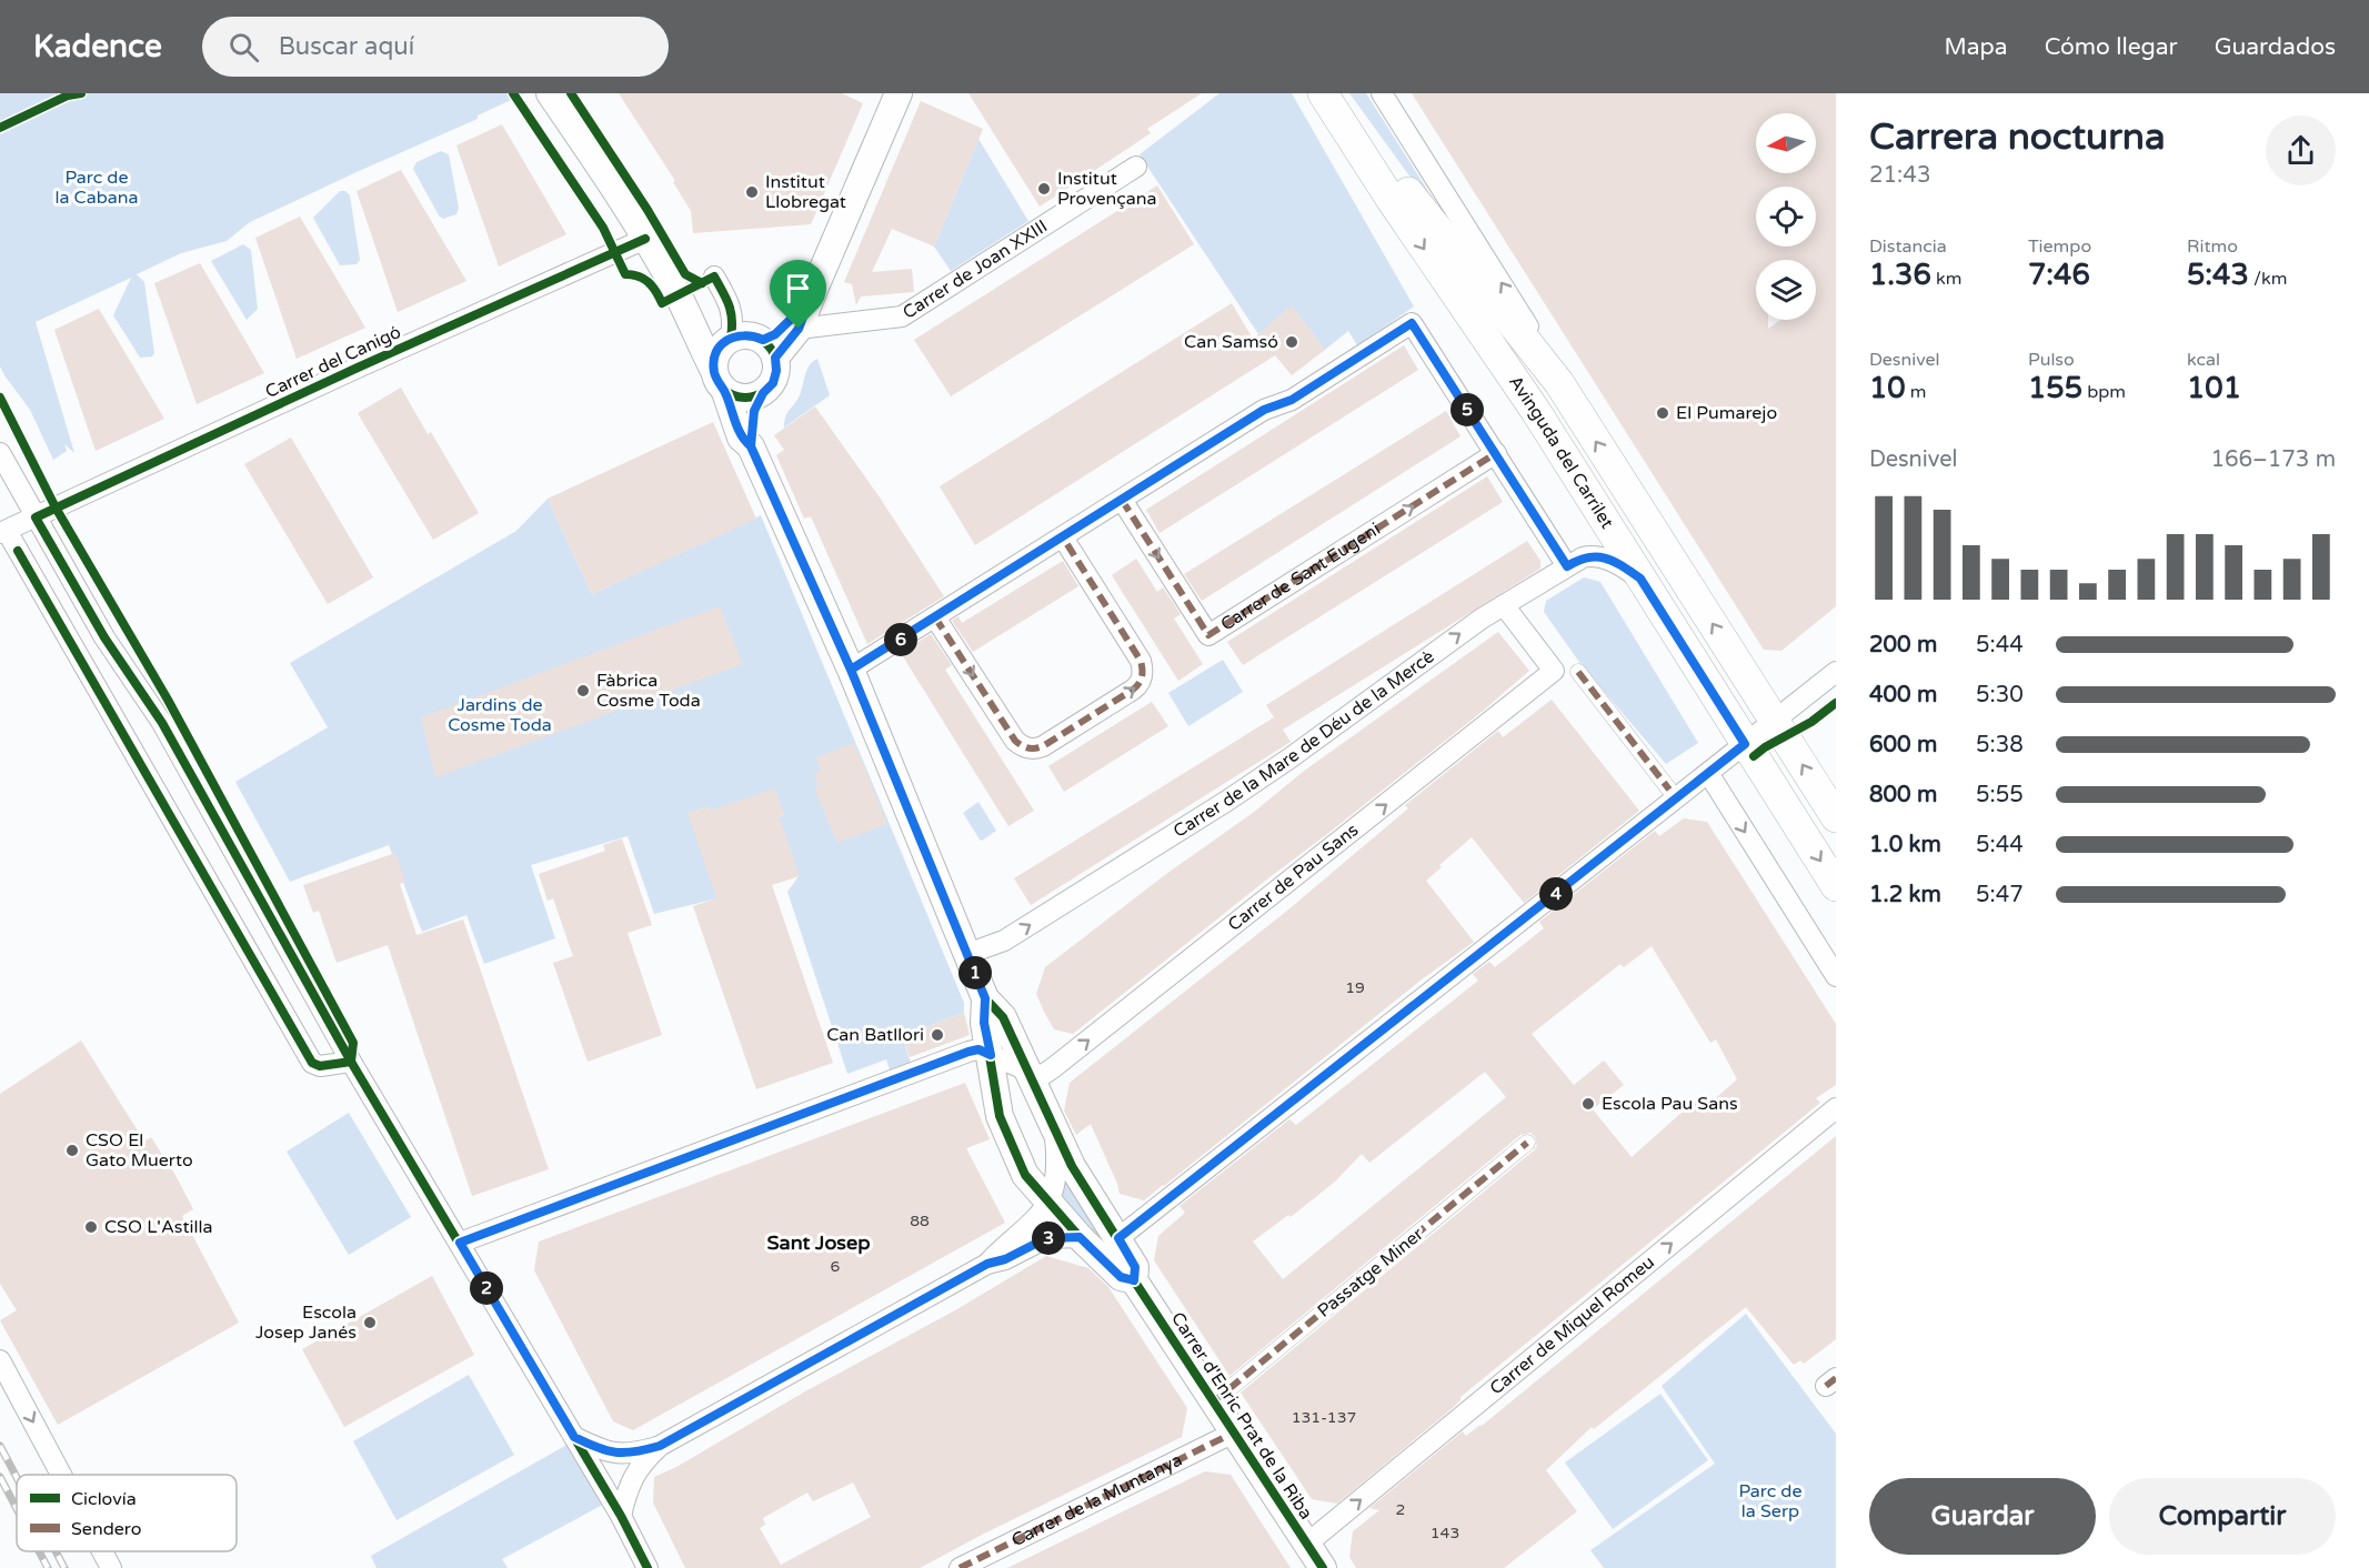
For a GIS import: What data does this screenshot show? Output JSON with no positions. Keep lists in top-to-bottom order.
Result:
{
  "streets": {
    "main road": ["Avinguda del Carrilet"],
    "street": [
      "Carrer de Joan XXIII",
      "Carrer del Canigó",
      "Carrer de Sant Eugeni",
      "Carrer de la Mare de Déu de la Mercè",
      "Carrer de Pau Sans",
      "Passatge Miner",
      "Carrer de Miquel Romeu",
      "Carrer d'Enric Prat de la Riba",
      "Carrer de la Muntanya"
    ]
  },
  "crossings": [
    ["Carrer del Canigó", "Carrer d'Enric Prat de la Riba"],
    ["Avinguda del Carrilet", "Carrer de la Mare de Déu de la Mercè"],
    ["Carrer de la Mare de Déu de la Mercè", "Carrer de Pau Sans"],
    ["Carrer de la Mare de Déu de la Mercè", "Carrer d'Enric Prat de la Riba"],
    ["Carrer de Pau Sans", "Carrer d'Enric Prat de la Riba"],
    ["Passatge Miner", "Carrer d'Enric Prat de la Riba"],
    ["Carrer de Miquel Romeu", "Carrer d'Enric Prat de la Riba"],
    ["Carrer d'Enric Prat de la Riba", "Carrer de la Muntanya"]
  ],
  "one_way": ["Carrer de la Mare de Déu de la Mercè", "Carrer de Miquel Romeu"],
  "districts": ["Sant Josep"],
  "parks": ["Parc de la Cabana", "Jardins de Cosme Toda", "Parc de la Serp"],
  "places": [
    "Institut Provençana",
    "Institut Llobregat",
    "Can Samsó",
    "El Pumarejo",
    "Fàbrica Cosme Toda",
    "Can Batllori",
    "Escola Pau Sans",
    "CSO El Gato Muerto",
    "CSO L'Astilla",
    "Escola Josep Janés"
  ],
  "house_numbers": [
    "19",
    "88",
    "6",
    "131-137",
    "2",
    "143"
  ],
  "legend": ["Ciclovía", "Sendero"],
  "north": "left",
  "page": {
    "header": "Kadence",
    "search": "Buscar aquí",
    "nav": ["Mapa", "Cómo llegar", "Guardados"],
    "heading": ["Carrera nocturna", "21:43"],
    "stats": [
      ["Distancia", "1.36 km"],
      ["Tiempo", "7:46"],
      ["Ritmo", "5:43 /km"],
      ["Desnivel", "10 m"],
      ["Pulso", "155 bpm"],
      ["kcal", "101"]
    ],
    "pins": [
      "5",
      "6",
      "4",
      "1",
      "3",
      "2"
    ],
    "chart": ["Desnivel", "166–173 m"],
    "list": [
      {
        "name": "200 m",
        "note": "5:44"
      },
      {
        "name": "400 m",
        "note": "5:30"
      },
      {
        "name": "600 m",
        "note": "5:38"
      },
      {
        "name": "800 m",
        "note": "5:55"
      },
      {
        "name": "1.0 km",
        "note": "5:44"
      },
      {
        "name": "1.2 km",
        "note": "5:47"
      }
    ],
    "buttons": ["Guardar", "Compartir"]
  }
}
